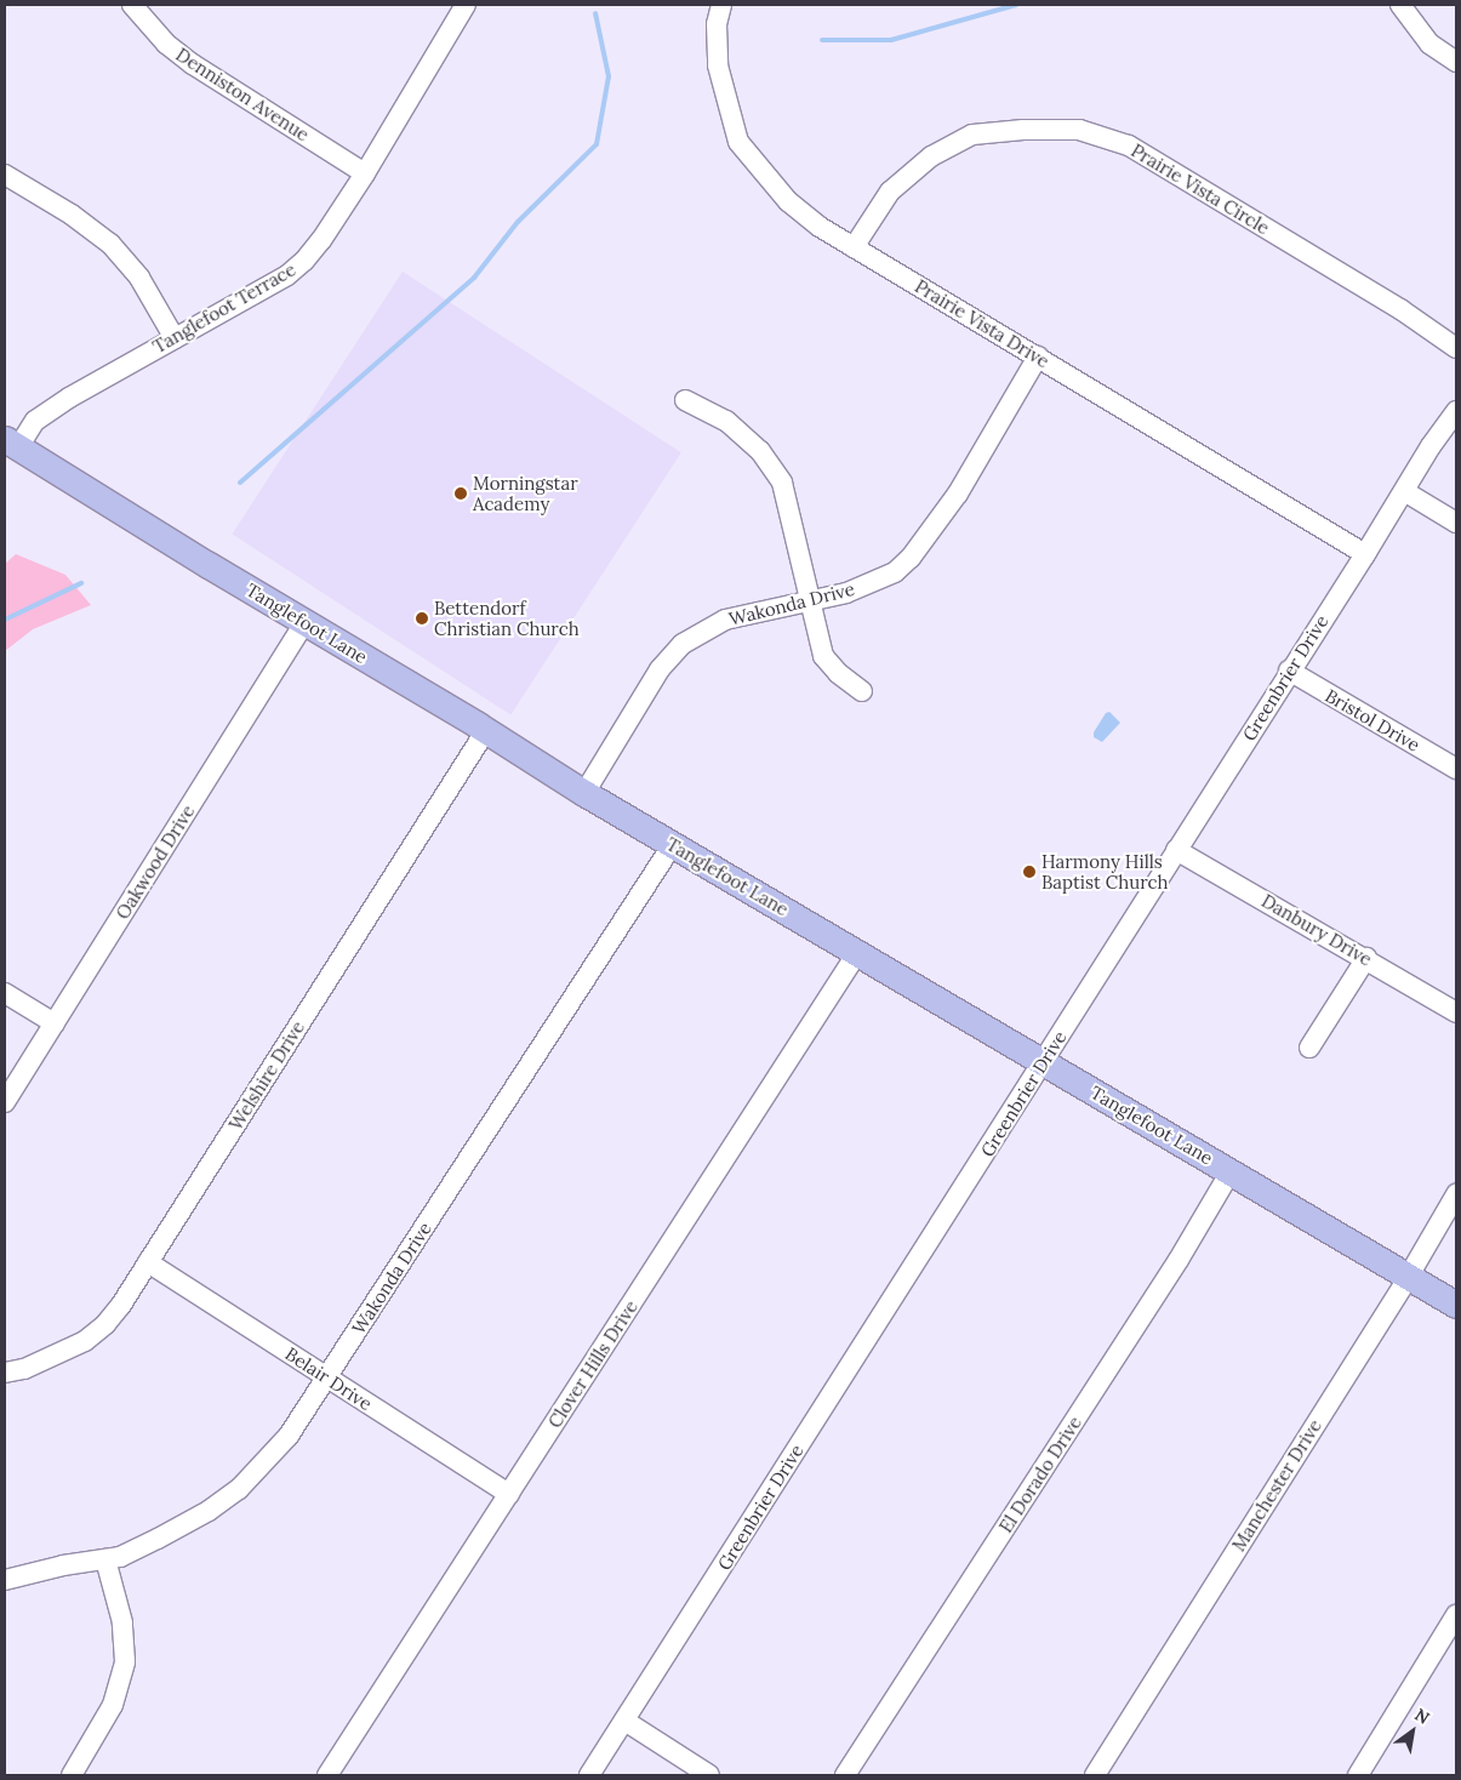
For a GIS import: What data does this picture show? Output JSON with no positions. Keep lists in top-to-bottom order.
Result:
{
  "streets": {
    "main road": ["Tanglefoot Lane"],
    "street": [
      "Denniston Avenue",
      "Prairie Vista Circle",
      "Tanglefoot Terrace",
      "Prairie Vista Drive",
      "Wakonda Drive",
      "Greenbrier Drive",
      "Bristol Drive",
      "Oakwood Drive",
      "Danbury Drive",
      "Welshire Drive",
      "Clover Hills Drive",
      "Belair Drive",
      "El Dorado Drive",
      "Manchester Drive"
    ]
  },
  "crossings": [
    ["Denniston Avenue", "Tanglefoot Terrace"],
    ["Prairie Vista Circle", "Prairie Vista Drive"],
    ["Tanglefoot Terrace", "Tanglefoot Lane"],
    ["Prairie Vista Drive", "Wakonda Drive"],
    ["Prairie Vista Drive", "Greenbrier Drive"],
    ["Wakonda Drive", "Tanglefoot Lane"],
    ["Wakonda Drive", "Belair Drive"],
    ["Tanglefoot Lane", "Greenbrier Drive"],
    ["Tanglefoot Lane", "Oakwood Drive"],
    ["Tanglefoot Lane", "Welshire Drive"],
    ["Tanglefoot Lane", "Clover Hills Drive"],
    ["Tanglefoot Lane", "El Dorado Drive"],
    ["Tanglefoot Lane", "Manchester Drive"],
    ["Greenbrier Drive", "Bristol Drive"],
    ["Greenbrier Drive", "Danbury Drive"],
    ["Welshire Drive", "Belair Drive"],
    ["Clover Hills Drive", "Belair Drive"]
  ],
  "places": ["Morningstar Academy", "Bettendorf Christian Church", "Harmony Hills Baptist Church"],
  "north": "top right"
}
